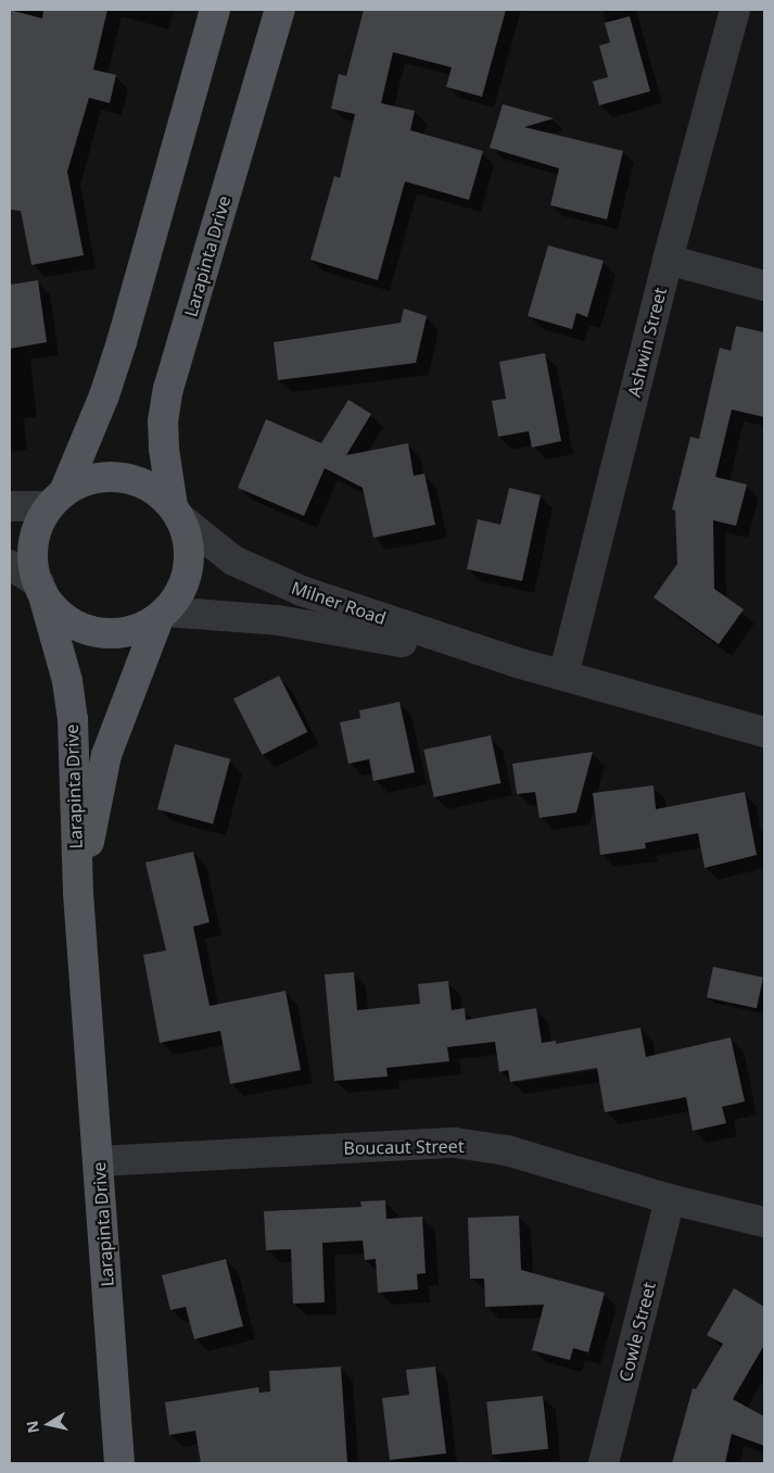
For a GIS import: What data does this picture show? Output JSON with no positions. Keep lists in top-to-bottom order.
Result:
{
  "streets": {
    "main road": ["Larapinta Drive"],
    "street": [
      "Ashwin Street",
      "Milner Road",
      "Boucaut Street",
      "Cowle Street"
    ]
  },
  "crossings": [
    ["Larapinta Drive", "Milner Road"],
    ["Larapinta Drive", "Boucaut Street"],
    ["Ashwin Street", "Milner Road"],
    ["Boucaut Street", "Cowle Street"]
  ],
  "north": "left"
}
